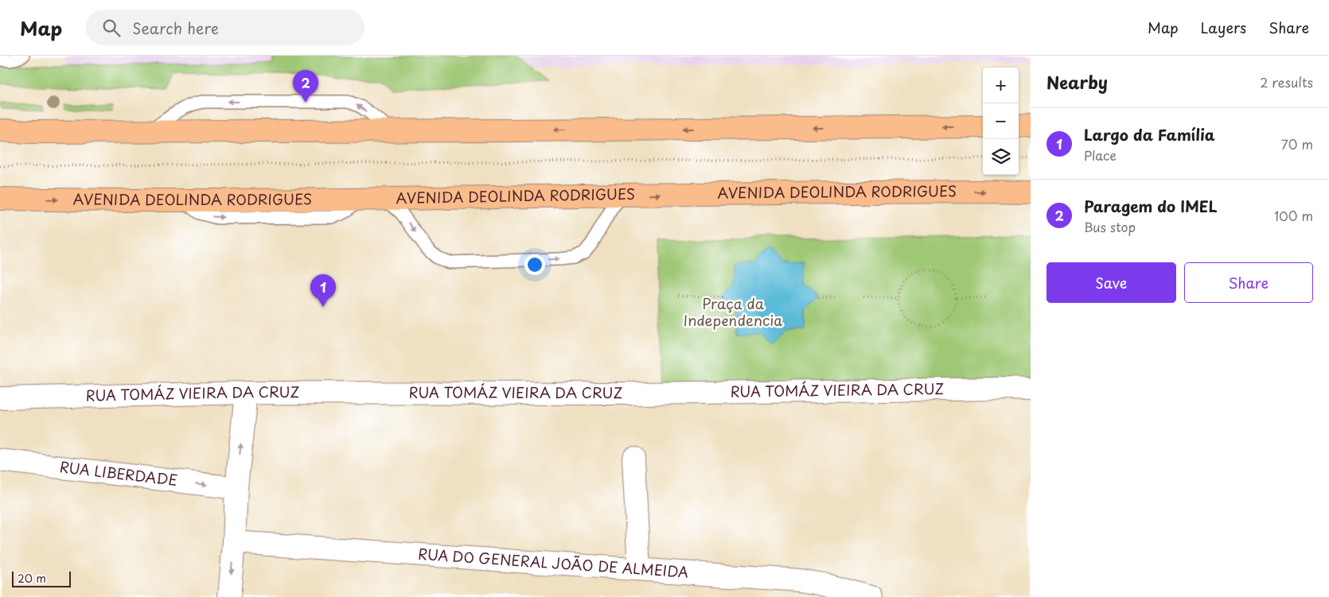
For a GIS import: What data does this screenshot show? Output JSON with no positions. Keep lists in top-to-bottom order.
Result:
{
  "streets": {
    "highway": ["AVENIDA DEOLINDA RODRIGUES"],
    "street": ["RUA TOMÁZ VIEIRA DA CRUZ", "RUA LIBERDADE", "RUA DO GENERAL JOÃO DE ALMEIDA"]
  },
  "one_way": ["RUA LIBERDADE"],
  "parks": ["Praça da Independencia"],
  "scale_bar": "20 m",
  "page": {
    "header": "Map",
    "search": "Search here",
    "nav": ["Map", "Layers", "Share"],
    "heading": ["Nearby", "2 results"],
    "map_buttons": ["+", "−"],
    "pins": ["2", "1"],
    "list": [
      {
        "mark": "1",
        "name": "Largo da Família",
        "note": "Place",
        "value": "70 m"
      },
      {
        "mark": "2",
        "name": "Paragem do IMEL",
        "note": "Bus stop",
        "value": "100 m"
      }
    ],
    "buttons": ["Save", "Share"],
    "scale": "20 m"
  }
}
